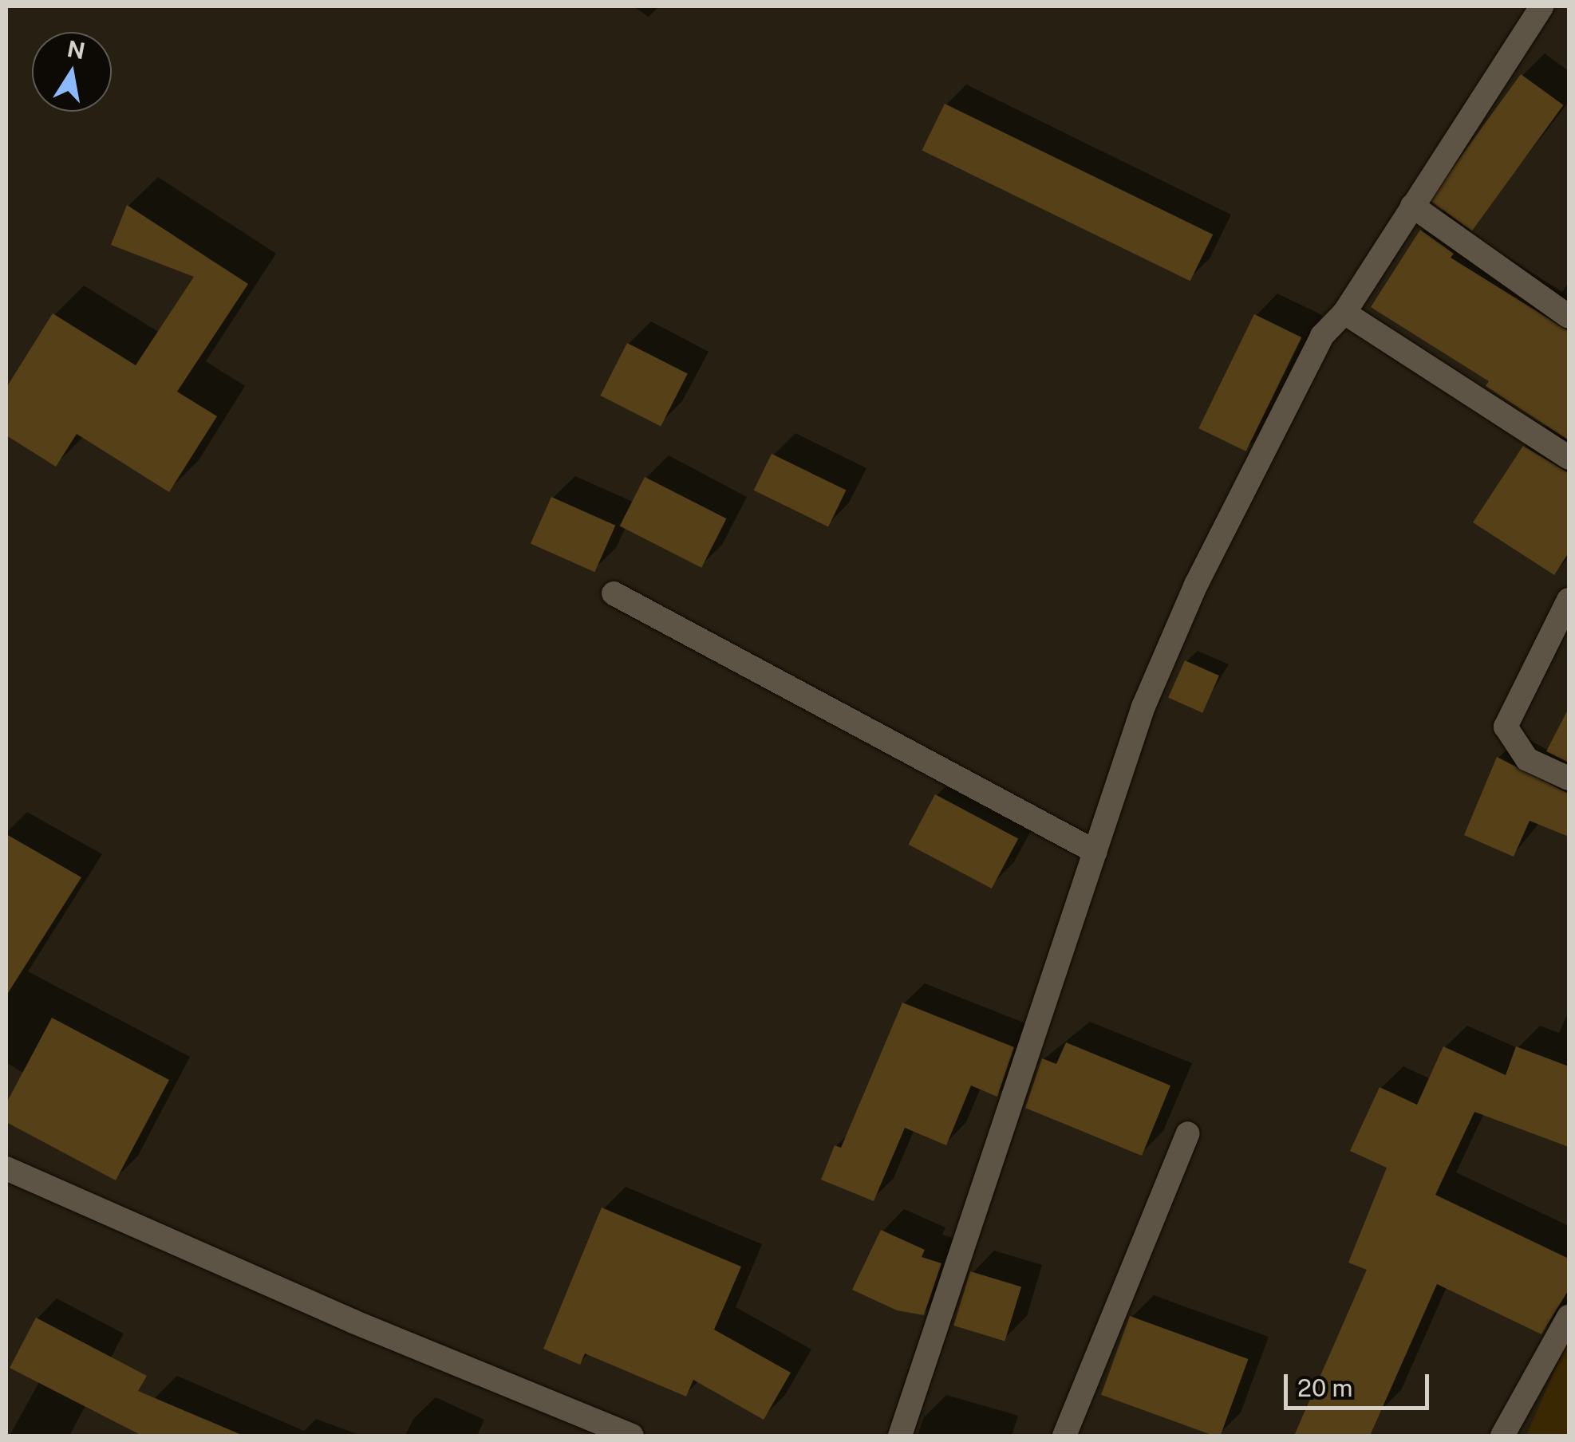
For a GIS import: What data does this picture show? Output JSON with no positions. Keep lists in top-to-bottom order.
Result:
{
  "scale_bar": "20 m",
  "north": "top"
}
